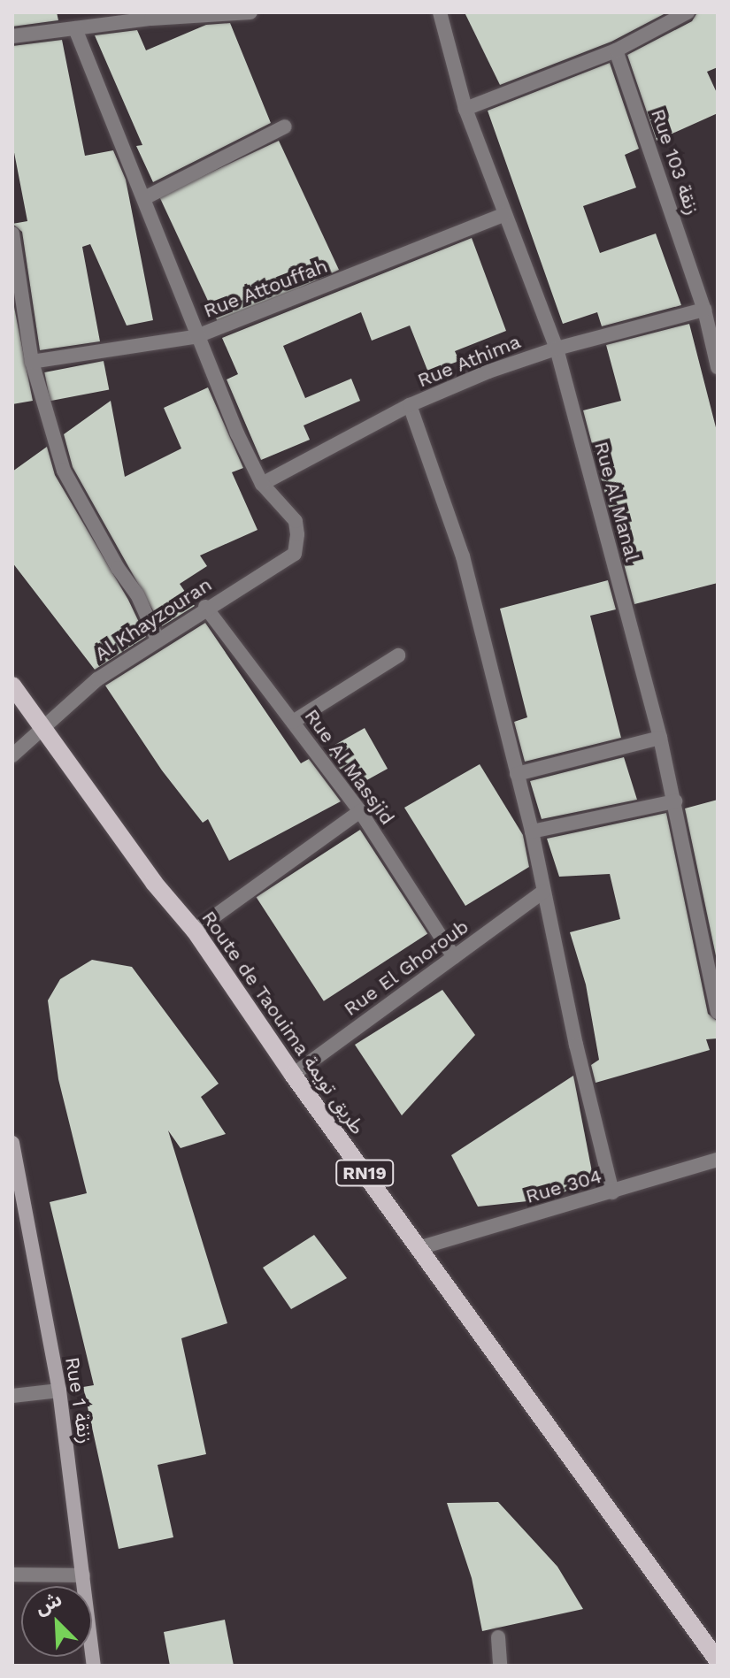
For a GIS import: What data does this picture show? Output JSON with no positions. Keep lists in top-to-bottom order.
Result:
{
  "streets": {
    "main road": ["Route de Taouima طريق تويمة", "RN19"],
    "street": [
      "Rue 103 زنقة",
      "Rue Attouffah",
      "Rue Athima",
      "Rue Al Manal",
      "Al Khayzouran",
      "Rue Al Massjid",
      "Rue El Ghoroub",
      "Rue 304",
      "Rue 1 زنقة"
    ]
  },
  "crossings": [
    ["Rue 103 زنقة", "Rue Athima"],
    ["Rue Attouffah", "Rue Al Manal"],
    ["Rue Athima", "Rue Al Manal"],
    ["Rue Athima", "Al Khayzouran"],
    ["Al Khayzouran", "Rue Al Massjid"],
    ["Al Khayzouran", "Route de Taouima طريق تويمة"],
    ["Rue Al Massjid", "Rue El Ghoroub"],
    ["Rue El Ghoroub", "Route de Taouima طريق تويمة"],
    ["Route de Taouima طريق تويمة", "Rue 304"]
  ],
  "north": "top left"
}
